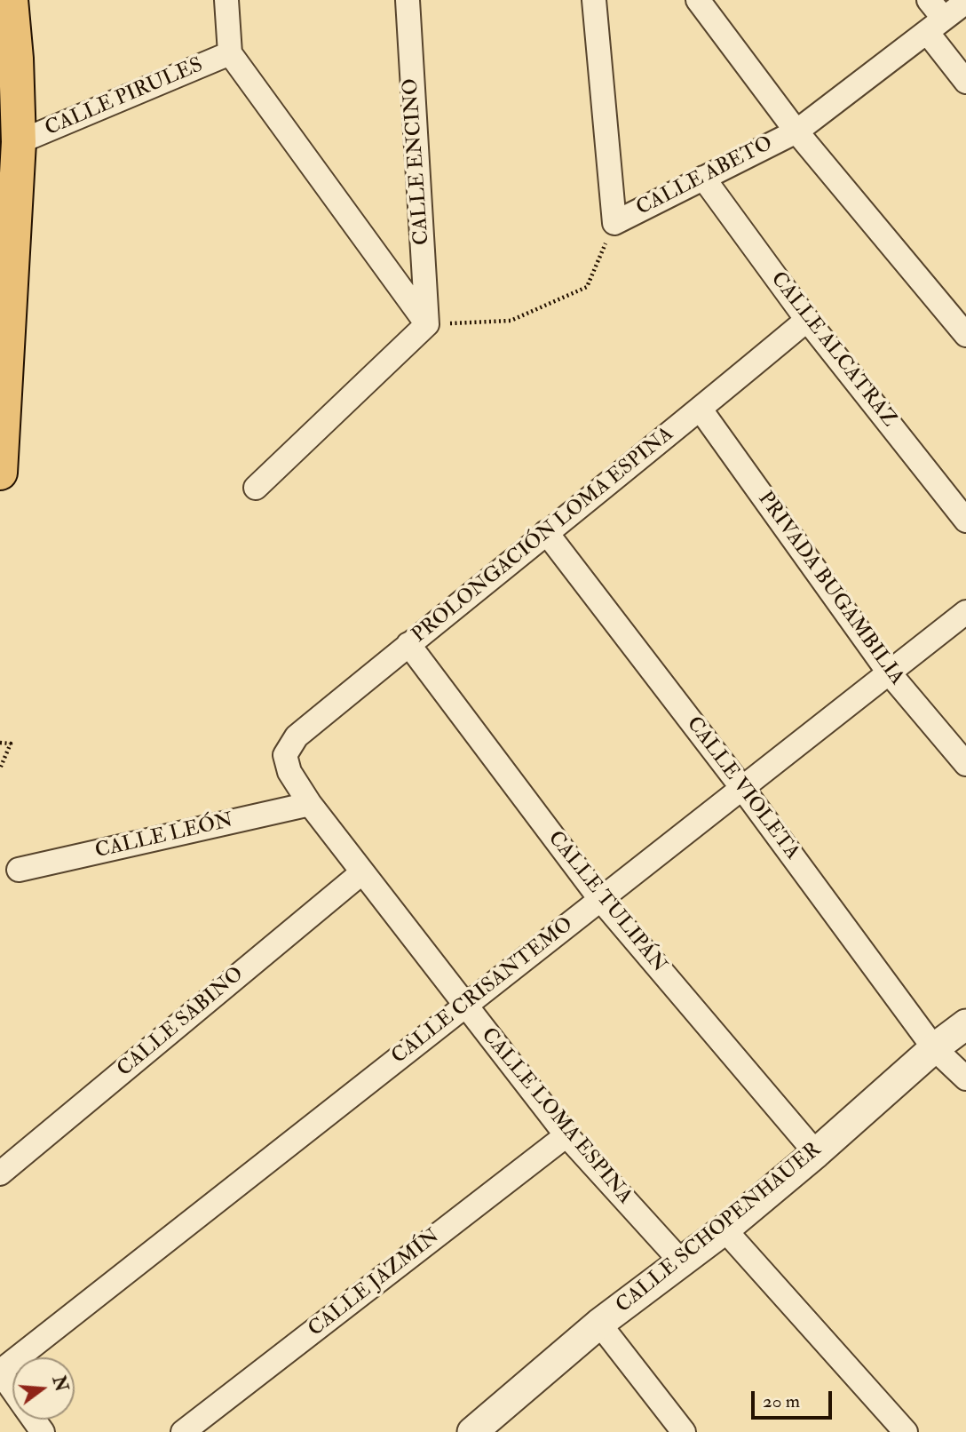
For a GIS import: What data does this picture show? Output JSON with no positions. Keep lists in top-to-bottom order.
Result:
{
  "streets": {
    "street": [
      "CALLE PIRULES",
      "CALLE ENCINO",
      "CALLE ABETO",
      "CALLE ALCATRAZ",
      "PROLONGACIÓN LOMA ESPINA",
      "PRIVADA BUGAMBILIA",
      "CALLE VIOLETA",
      "CALLE LEÓN",
      "CALLE TULIPÁN",
      "CALLE CRISANTEMO",
      "CALLE SABINO",
      "CALLE LOMA ESPINA",
      "CALLE SCHOPENHAUER",
      "CALLE JAZMÍN"
    ]
  },
  "crossings": [
    ["CALLE ABETO", "CALLE ALCATRAZ"],
    ["CALLE ALCATRAZ", "PROLONGACIÓN LOMA ESPINA"],
    ["PROLONGACIÓN LOMA ESPINA", "PRIVADA BUGAMBILIA"],
    ["PROLONGACIÓN LOMA ESPINA", "CALLE VIOLETA"],
    ["PROLONGACIÓN LOMA ESPINA", "CALLE TULIPÁN"],
    ["PROLONGACIÓN LOMA ESPINA", "CALLE LOMA ESPINA"],
    ["PRIVADA BUGAMBILIA", "CALLE CRISANTEMO"],
    ["CALLE VIOLETA", "CALLE CRISANTEMO"],
    ["CALLE VIOLETA", "CALLE SCHOPENHAUER"],
    ["CALLE LEÓN", "CALLE LOMA ESPINA"],
    ["CALLE TULIPÁN", "CALLE CRISANTEMO"],
    ["CALLE TULIPÁN", "CALLE SCHOPENHAUER"],
    ["CALLE CRISANTEMO", "CALLE LOMA ESPINA"],
    ["CALLE SABINO", "CALLE LOMA ESPINA"],
    ["CALLE LOMA ESPINA", "CALLE SCHOPENHAUER"],
    ["CALLE LOMA ESPINA", "CALLE JAZMÍN"]
  ],
  "scale_bar": "20 m",
  "north": "right"
}
